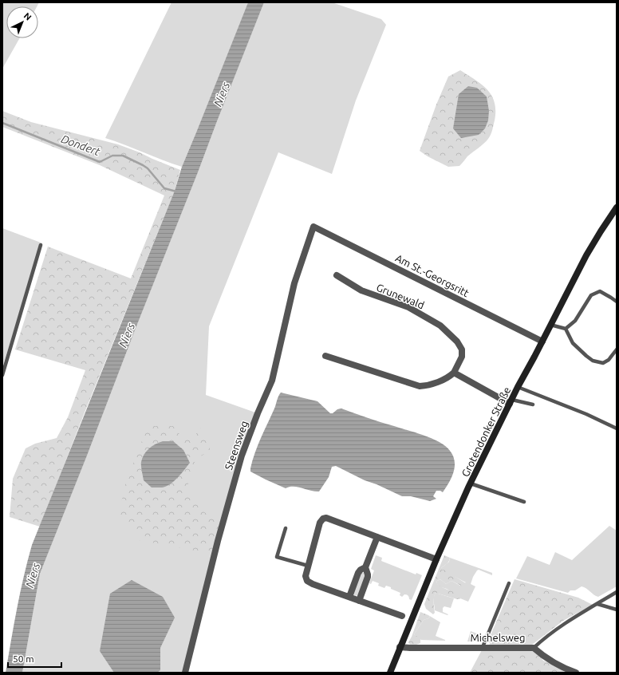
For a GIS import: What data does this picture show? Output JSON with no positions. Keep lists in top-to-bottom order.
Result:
{
  "streets": {
    "main road": ["Grotendonker Straße"],
    "street": [
      "Am St.-Georgsritt",
      "Grunewald",
      "Steensweg",
      "Michelsweg"
    ]
  },
  "crossings": [
    ["Am St.-Georgsritt", "Grotendonker Straße"],
    ["Am St.-Georgsritt", "Steensweg"],
    ["Grotendonker Straße", "Michelsweg"]
  ],
  "water": ["Niers", "Dondert"],
  "scale_bar": "50 m",
  "north": "top right"
}
